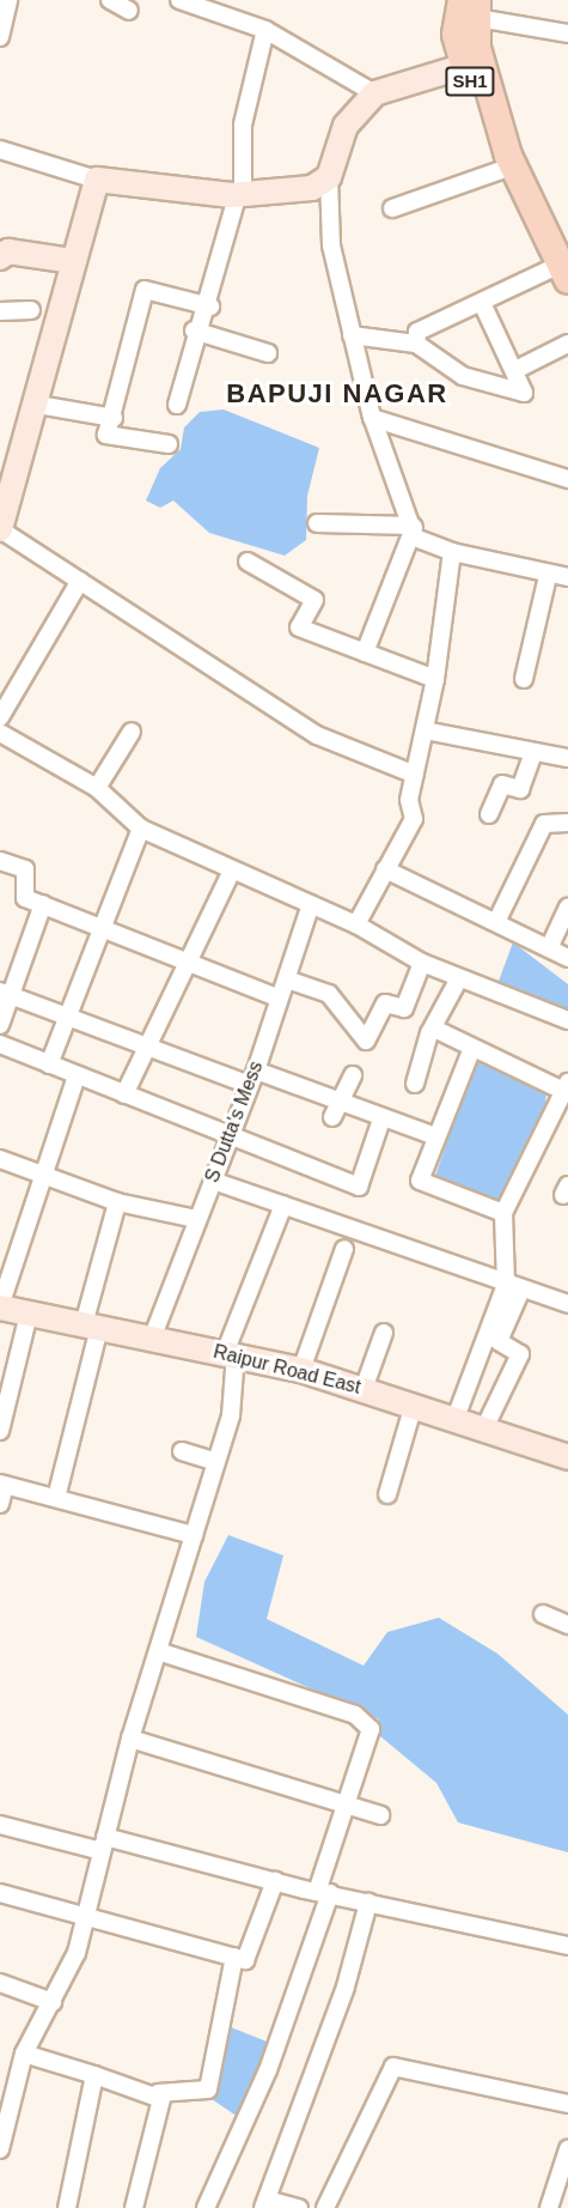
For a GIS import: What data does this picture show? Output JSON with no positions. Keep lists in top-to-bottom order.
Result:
{
  "streets": {
    "main road": ["SH1"],
    "street": ["S Dutta's Mess", "Raipur Road East"]
  },
  "crossings": [
    ["S Dutta's Mess", "Raipur Road East"]
  ],
  "districts": ["BAPUJI NAGAR"]
}
